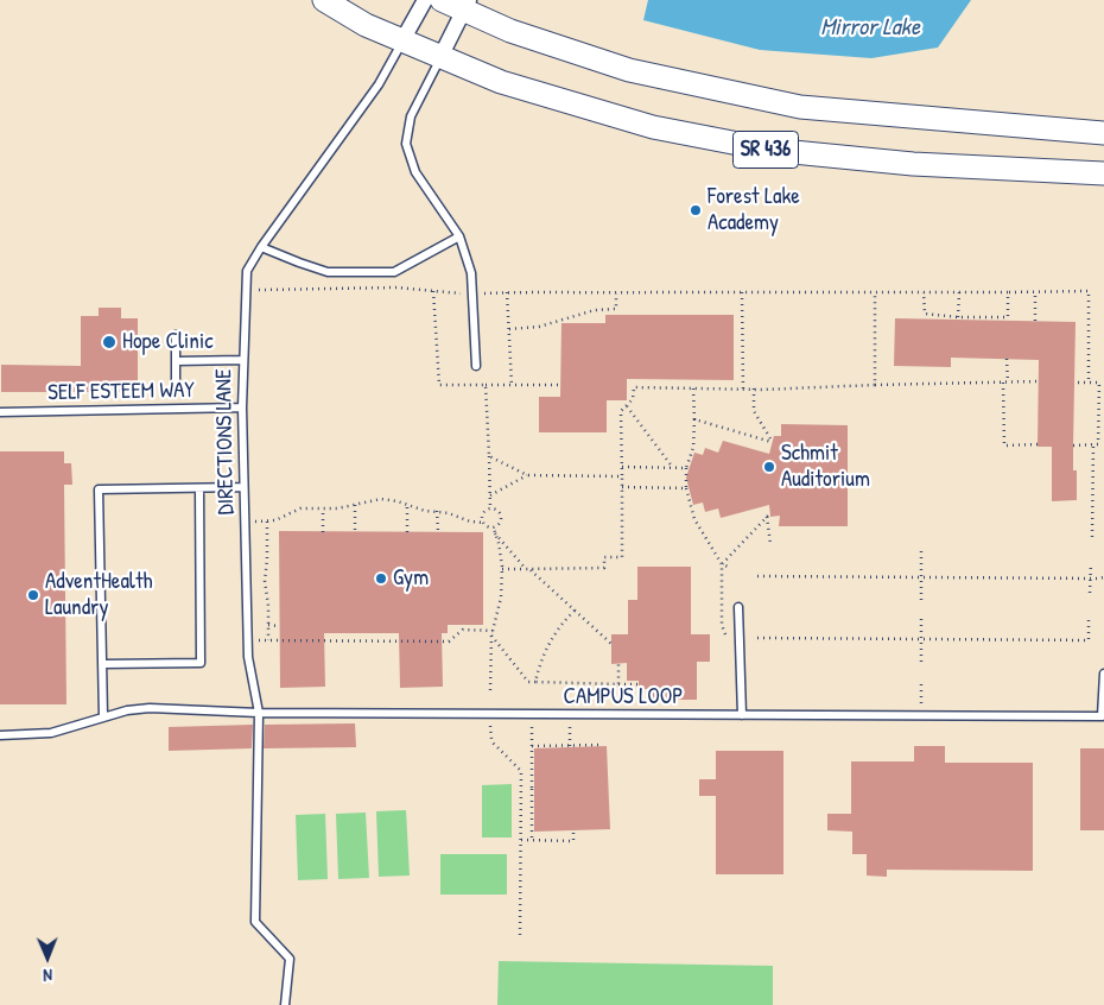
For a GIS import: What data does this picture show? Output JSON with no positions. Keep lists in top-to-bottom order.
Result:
{
  "streets": {
    "main road": ["SR 436"],
    "lane": ["SELF ESTEEM WAY", "DIRECTIONS LANE", "CAMPUS LOOP"]
  },
  "crossings": [
    ["SR 436", "DIRECTIONS LANE"],
    ["SELF ESTEEM WAY", "DIRECTIONS LANE"],
    ["DIRECTIONS LANE", "CAMPUS LOOP"]
  ],
  "water": ["Mirror Lake"],
  "places": [
    "Forest Lake Academy",
    "Hope Clinic",
    "Schmit Auditorium",
    "Gym",
    "AdventHealth Laundry"
  ],
  "north": "bottom"
}
